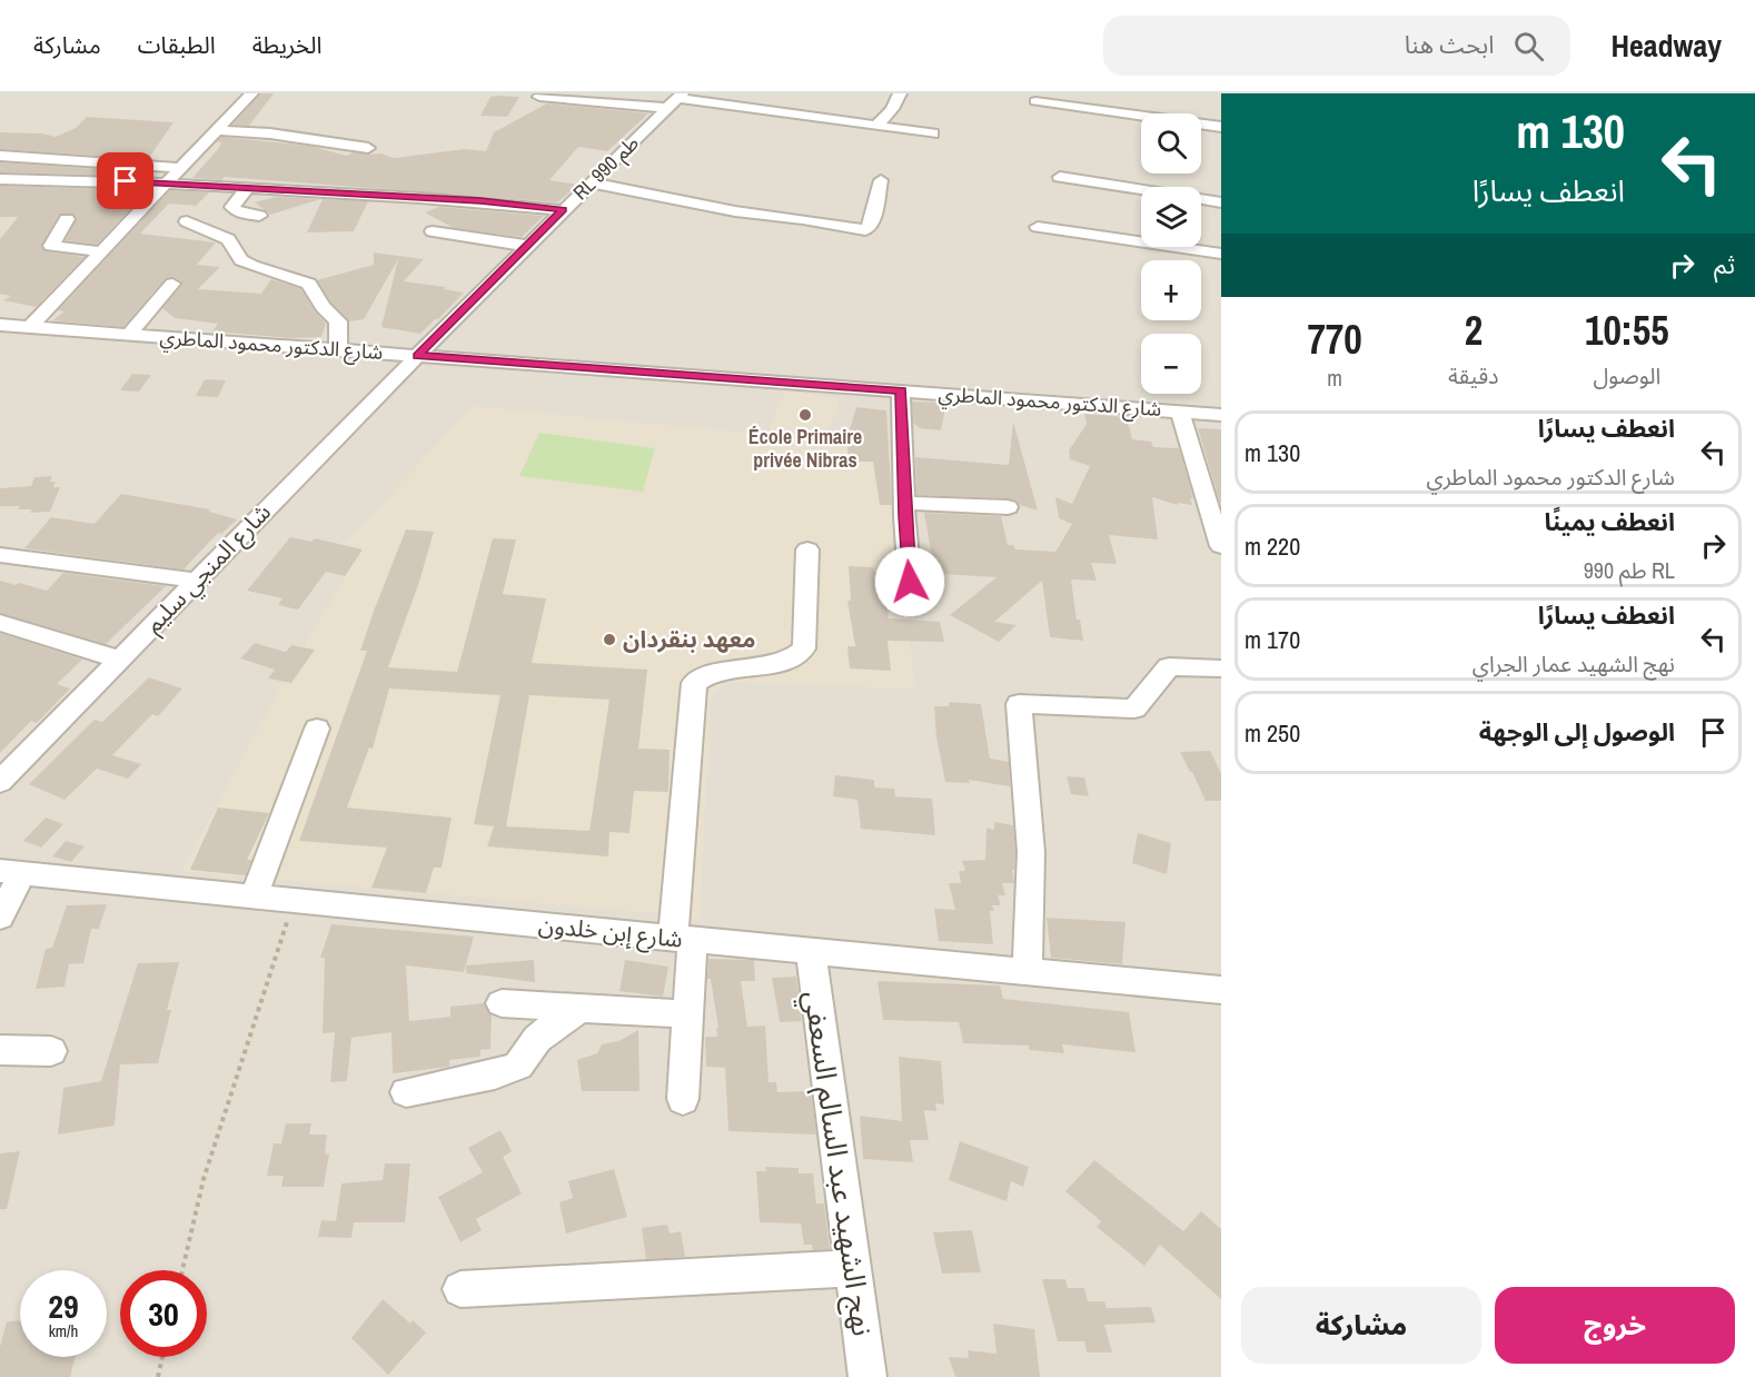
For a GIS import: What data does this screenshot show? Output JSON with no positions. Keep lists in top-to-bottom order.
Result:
{
  "streets": {
    "street": [
      "RL طم 990",
      "شارع الدكتور محمود الماطري",
      "شارع المنجي سليم",
      "شارع إبن خلدون",
      "نهج الشهيد عبد السالم السعفي"
    ]
  },
  "crossings": [
    ["RL طم 990", "شارع الدكتور محمود الماطري"],
    ["RL طم 990", "شارع المنجي سليم"],
    ["شارع الدكتور محمود الماطري", "شارع المنجي سليم"],
    ["شارع إبن خلدون", "نهج الشهيد عبد السالم السعفي"]
  ],
  "places": ["École Primaire privée Nibras", "معهد بنقردان"],
  "page": {
    "header": "Headway",
    "search": "ابحث هنا",
    "nav": ["الخريطة", "الطبقات", "مشاركة"],
    "turn": ["130 m", "انعطف يسارًا"],
    "map_buttons": ["+", "−"],
    "then": "ثم",
    "eta": [
      "10:55",
      "الوصول",
      "2",
      "دقيقة",
      "770",
      "m"
    ],
    "list": [
      {
        "name": "انعطف يسارًا",
        "note": "شارع الدكتور محمود الماطري",
        "value": "130 m"
      },
      {
        "name": "انعطف يمينًا",
        "note": "RL طم 990",
        "value": "220 m"
      },
      {
        "name": "انعطف يسارًا",
        "note": "نهج الشهيد عمار الجراي",
        "value": "170 m"
      },
      {
        "name": "الوصول إلى الوجهة",
        "value": "250 m"
      }
    ],
    "speed": "29 km/h",
    "limit": "30",
    "buttons": ["خروج", "مشاركة"]
  }
}
